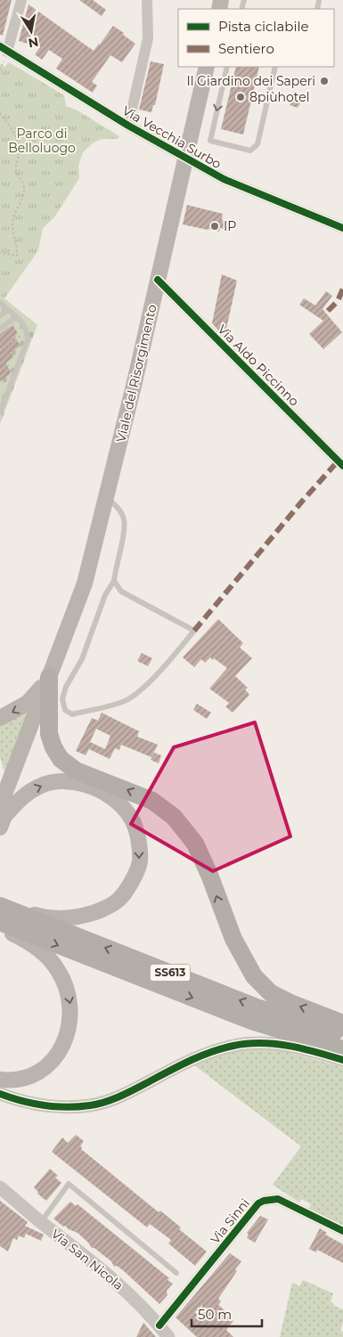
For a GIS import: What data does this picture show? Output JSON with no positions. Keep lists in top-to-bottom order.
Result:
{
  "streets": {
    "highway": ["SS613"],
    "main road": ["Viale del Risorgimento"],
    "street": [
      "Via Vecchia Surbo",
      "Via Aldo Piccinno",
      "Via Sinni",
      "Via San Nicola"
    ]
  },
  "crossings": [
    ["Via Vecchia Surbo", "Viale del Risorgimento"],
    ["Via Aldo Piccinno", "Viale del Risorgimento"],
    ["Via Sinni", "Via San Nicola"]
  ],
  "parks": ["Parco di Belloluogo"],
  "places": ["Il Giardino dei Saperi", "8piùhotel", "IP"],
  "legend": ["Pista ciclabile", "Sentiero"],
  "scale_bar": "50 m",
  "north": "bottom"
}
